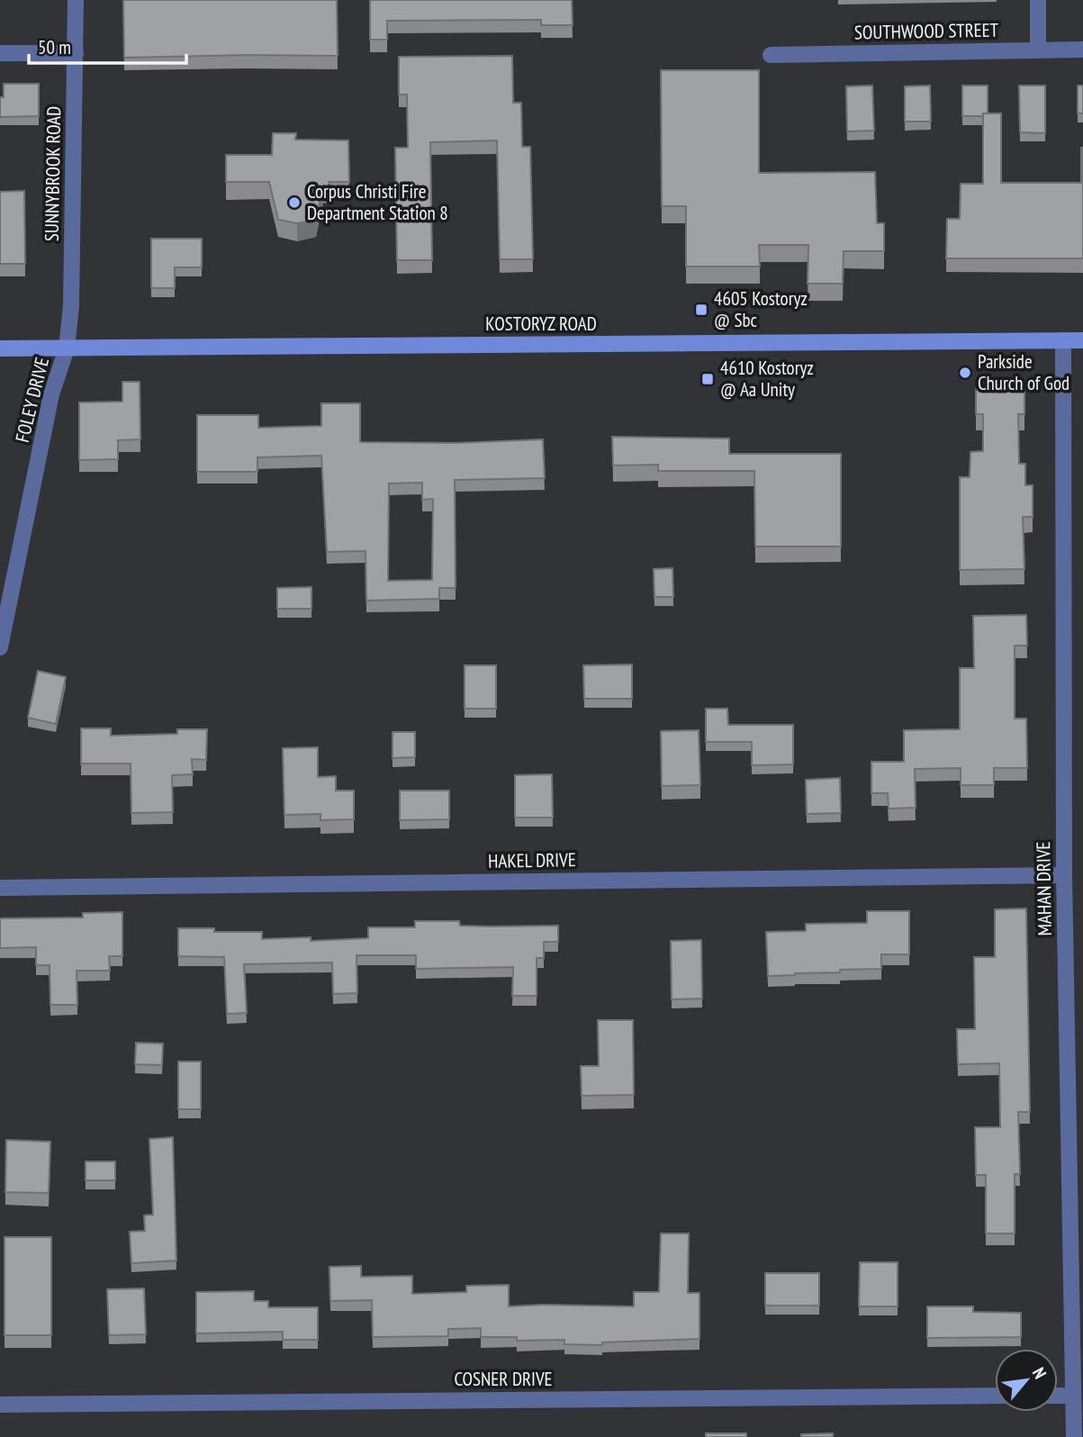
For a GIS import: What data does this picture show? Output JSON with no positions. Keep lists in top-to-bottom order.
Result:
{
  "streets": {
    "main road": ["KOSTORYZ ROAD"],
    "street": [
      "SOUTHWOOD STREET",
      "SUNNYBROOK ROAD",
      "FOLEY DRIVE",
      "HAKEL DRIVE",
      "MAHAN DRIVE",
      "COSNER DRIVE"
    ]
  },
  "crossings": [
    ["SUNNYBROOK ROAD", "KOSTORYZ ROAD"],
    ["SUNNYBROOK ROAD", "FOLEY DRIVE"],
    ["KOSTORYZ ROAD", "FOLEY DRIVE"],
    ["KOSTORYZ ROAD", "MAHAN DRIVE"],
    ["HAKEL DRIVE", "MAHAN DRIVE"]
  ],
  "places": {
    "other": ["Corpus Christi Fire Department Station 8", "Parkside Church of God"],
    "transit": ["4605 Kostoryz @ Sbc", "4610 Kostoryz @ Aa Unity"]
  },
  "scale_bar": "50 m",
  "north": "top right"
}
